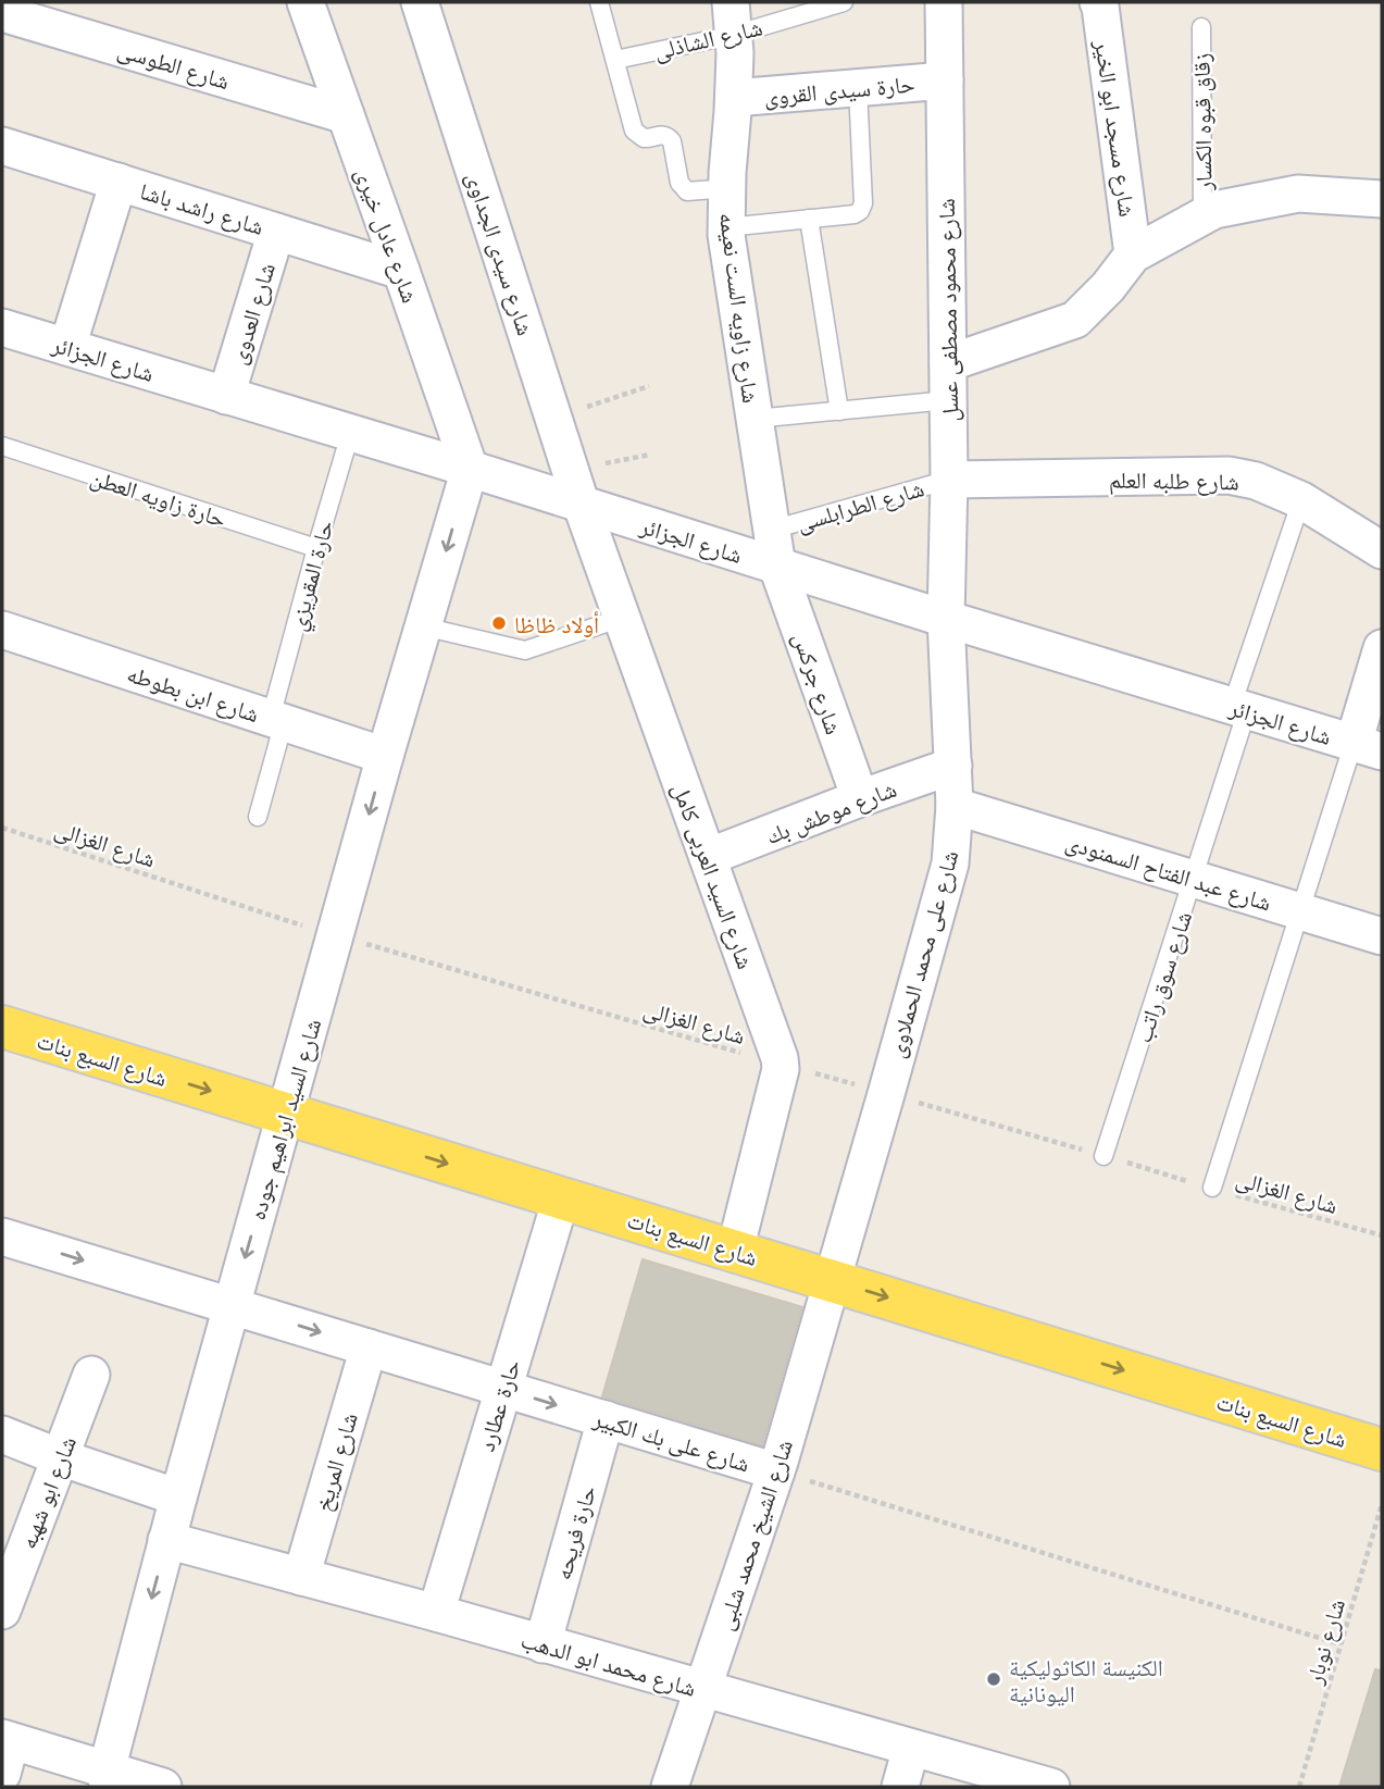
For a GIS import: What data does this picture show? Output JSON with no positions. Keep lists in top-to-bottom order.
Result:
{
  "streets": {
    "main road": ["شارع السبع بنات"],
    "street": [
      "شارع الطوسى",
      "حارة سيدى القروى",
      "شارع مسجد ابو الخير",
      "شارع راشد باشا",
      "شارع عادل خيرى",
      "شارع سيدى الجداوى",
      "شارع زاويه الست نعيمه",
      "شارع محمود مصطفى عسل",
      "شارع العدوى",
      "شارع الجزائر",
      "شارع طلبه العلم",
      "شارع جركس",
      "شارع ابن بطوطه",
      "شارع موطش بك",
      "شارع عبد الفتاح السمنودى",
      "شارع السيد العربى كامل",
      "شارع على محمد الحملاوى",
      "شارع السيد ابراهيم جوده",
      "حارة عطارد",
      "شارع على بك الكبير",
      "شارع المريخ",
      "شارع ابو شهبه",
      "حارة فريحه",
      "شارع الشيخ محمد شلبى",
      "شارع محمد ابو الدهب"
    ],
    "lane": [
      "شارع الشاذلى",
      "زقاق قبوه الكسار",
      "حارة زاويه العطن",
      "شارع الطرابلسى",
      "حارة المقريزي",
      "شارع سوق راتب"
    ],
    "path": ["شارع الغزالى", "شارع نوبار"]
  },
  "crossings": [
    ["شارع الشاذلى", "شارع زاويه الست نعيمه"],
    ["شارع الطوسى", "شارع عادل خيرى"],
    ["حارة سيدى القروى", "شارع زاويه الست نعيمه"],
    ["حارة سيدى القروى", "شارع محمود مصطفى عسل"],
    ["شارع راشد باشا", "شارع عادل خيرى"],
    ["شارع راشد باشا", "شارع العدوى"],
    ["شارع عادل خيرى", "شارع الجزائر"],
    ["شارع عادل خيرى", "شارع السيد ابراهيم جوده"],
    ["شارع سيدى الجداوى", "شارع الجزائر"],
    ["شارع سيدى الجداوى", "شارع السيد العربى كامل"],
    ["شارع زاويه الست نعيمه", "شارع الجزائر"],
    ["شارع زاويه الست نعيمه", "شارع الطرابلسى"],
    ["شارع زاويه الست نعيمه", "شارع جركس"],
    ["شارع محمود مصطفى عسل", "شارع الجزائر"],
    ["شارع محمود مصطفى عسل", "شارع طلبه العلم"],
    ["شارع محمود مصطفى عسل", "شارع الطرابلسى"],
    ["شارع محمود مصطفى عسل", "شارع على محمد الحملاوى"],
    ["شارع العدوى", "شارع الجزائر"],
    ["شارع الجزائر", "حارة المقريزي"],
    ["شارع الجزائر", "شارع جركس"],
    ["شارع الجزائر", "شارع السيد العربى كامل"],
    ["شارع الجزائر", "شارع على محمد الحملاوى"],
    ["شارع الجزائر", "شارع سوق راتب"],
    ["شارع الجزائر", "شارع السيد ابراهيم جوده"],
    ["شارع طلبه العلم", "شارع الطرابلسى"],
    ["شارع طلبه العلم", "شارع سوق راتب"],
    ["حارة زاويه العطن", "حارة المقريزي"],
    ["حارة المقريزي", "شارع ابن بطوطه"],
    ["شارع جركس", "شارع موطش بك"],
    ["شارع ابن بطوطه", "شارع السيد ابراهيم جوده"],
    ["شارع موطش بك", "شارع السيد العربى كامل"],
    ["شارع موطش بك", "شارع على محمد الحملاوى"],
    ["شارع الغزالى", "شارع السيد العربى كامل"],
    ["شارع الغزالى", "شارع على محمد الحملاوى"],
    ["شارع الغزالى", "شارع سوق راتب"],
    ["شارع الغزالى", "شارع السيد ابراهيم جوده"],
    ["شارع عبد الفتاح السمنودى", "شارع على محمد الحملاوى"],
    ["شارع عبد الفتاح السمنودى", "شارع سوق راتب"],
    ["شارع على محمد الحملاوى", "شارع السبع بنات"],
    ["شارع على محمد الحملاوى", "شارع الشيخ محمد شلبى"],
    ["شارع السبع بنات", "شارع السيد ابراهيم جوده"],
    ["شارع السبع بنات", "حارة عطارد"],
    ["شارع السبع بنات", "شارع الشيخ محمد شلبى"],
    ["شارع السيد ابراهيم جوده", "شارع على بك الكبير"],
    ["شارع السيد ابراهيم جوده", "شارع محمد ابو الدهب"],
    ["حارة عطارد", "شارع على بك الكبير"],
    ["حارة عطارد", "شارع محمد ابو الدهب"],
    ["شارع على بك الكبير", "شارع المريخ"],
    ["شارع على بك الكبير", "حارة فريحه"],
    ["شارع على بك الكبير", "شارع الشيخ محمد شلبى"],
    ["شارع على بك الكبير", "شارع نوبار"],
    ["شارع المريخ", "شارع محمد ابو الدهب"],
    ["حارة فريحه", "شارع محمد ابو الدهب"],
    ["شارع الشيخ محمد شلبى", "شارع محمد ابو الدهب"]
  ],
  "one_way": ["شارع السبع بنات", "شارع السيد ابراهيم جوده"],
  "places": ["أولاد ظاظا", "الكنيسة الكاثوليكية اليونانية"]
}
